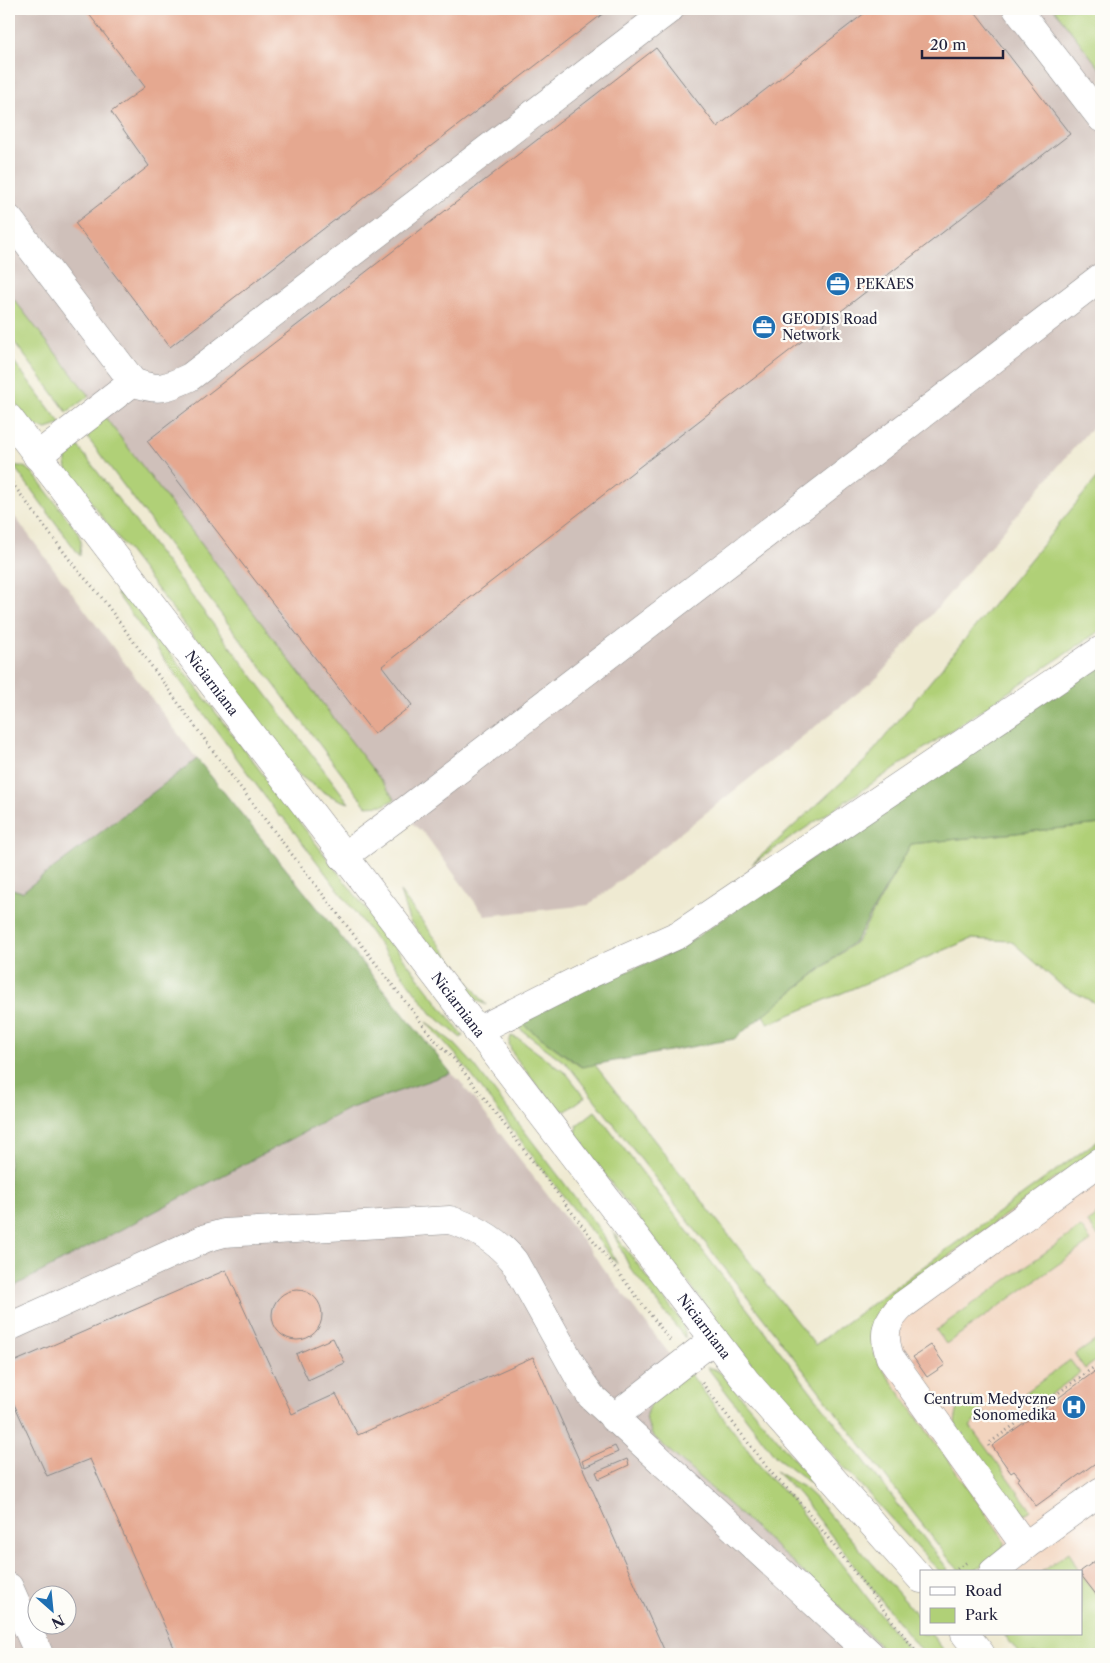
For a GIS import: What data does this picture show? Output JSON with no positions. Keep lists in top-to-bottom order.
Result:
{
  "streets": {
    "street": ["Niciarniana"]
  },
  "places": {
    "office": ["PEKAES", "GEODIS Road Network"],
    "hospital": ["Centrum Medyczne Sonomedika"]
  },
  "legend": ["Road", "Park"],
  "scale_bar": "20 m",
  "north": "bottom right"
}
